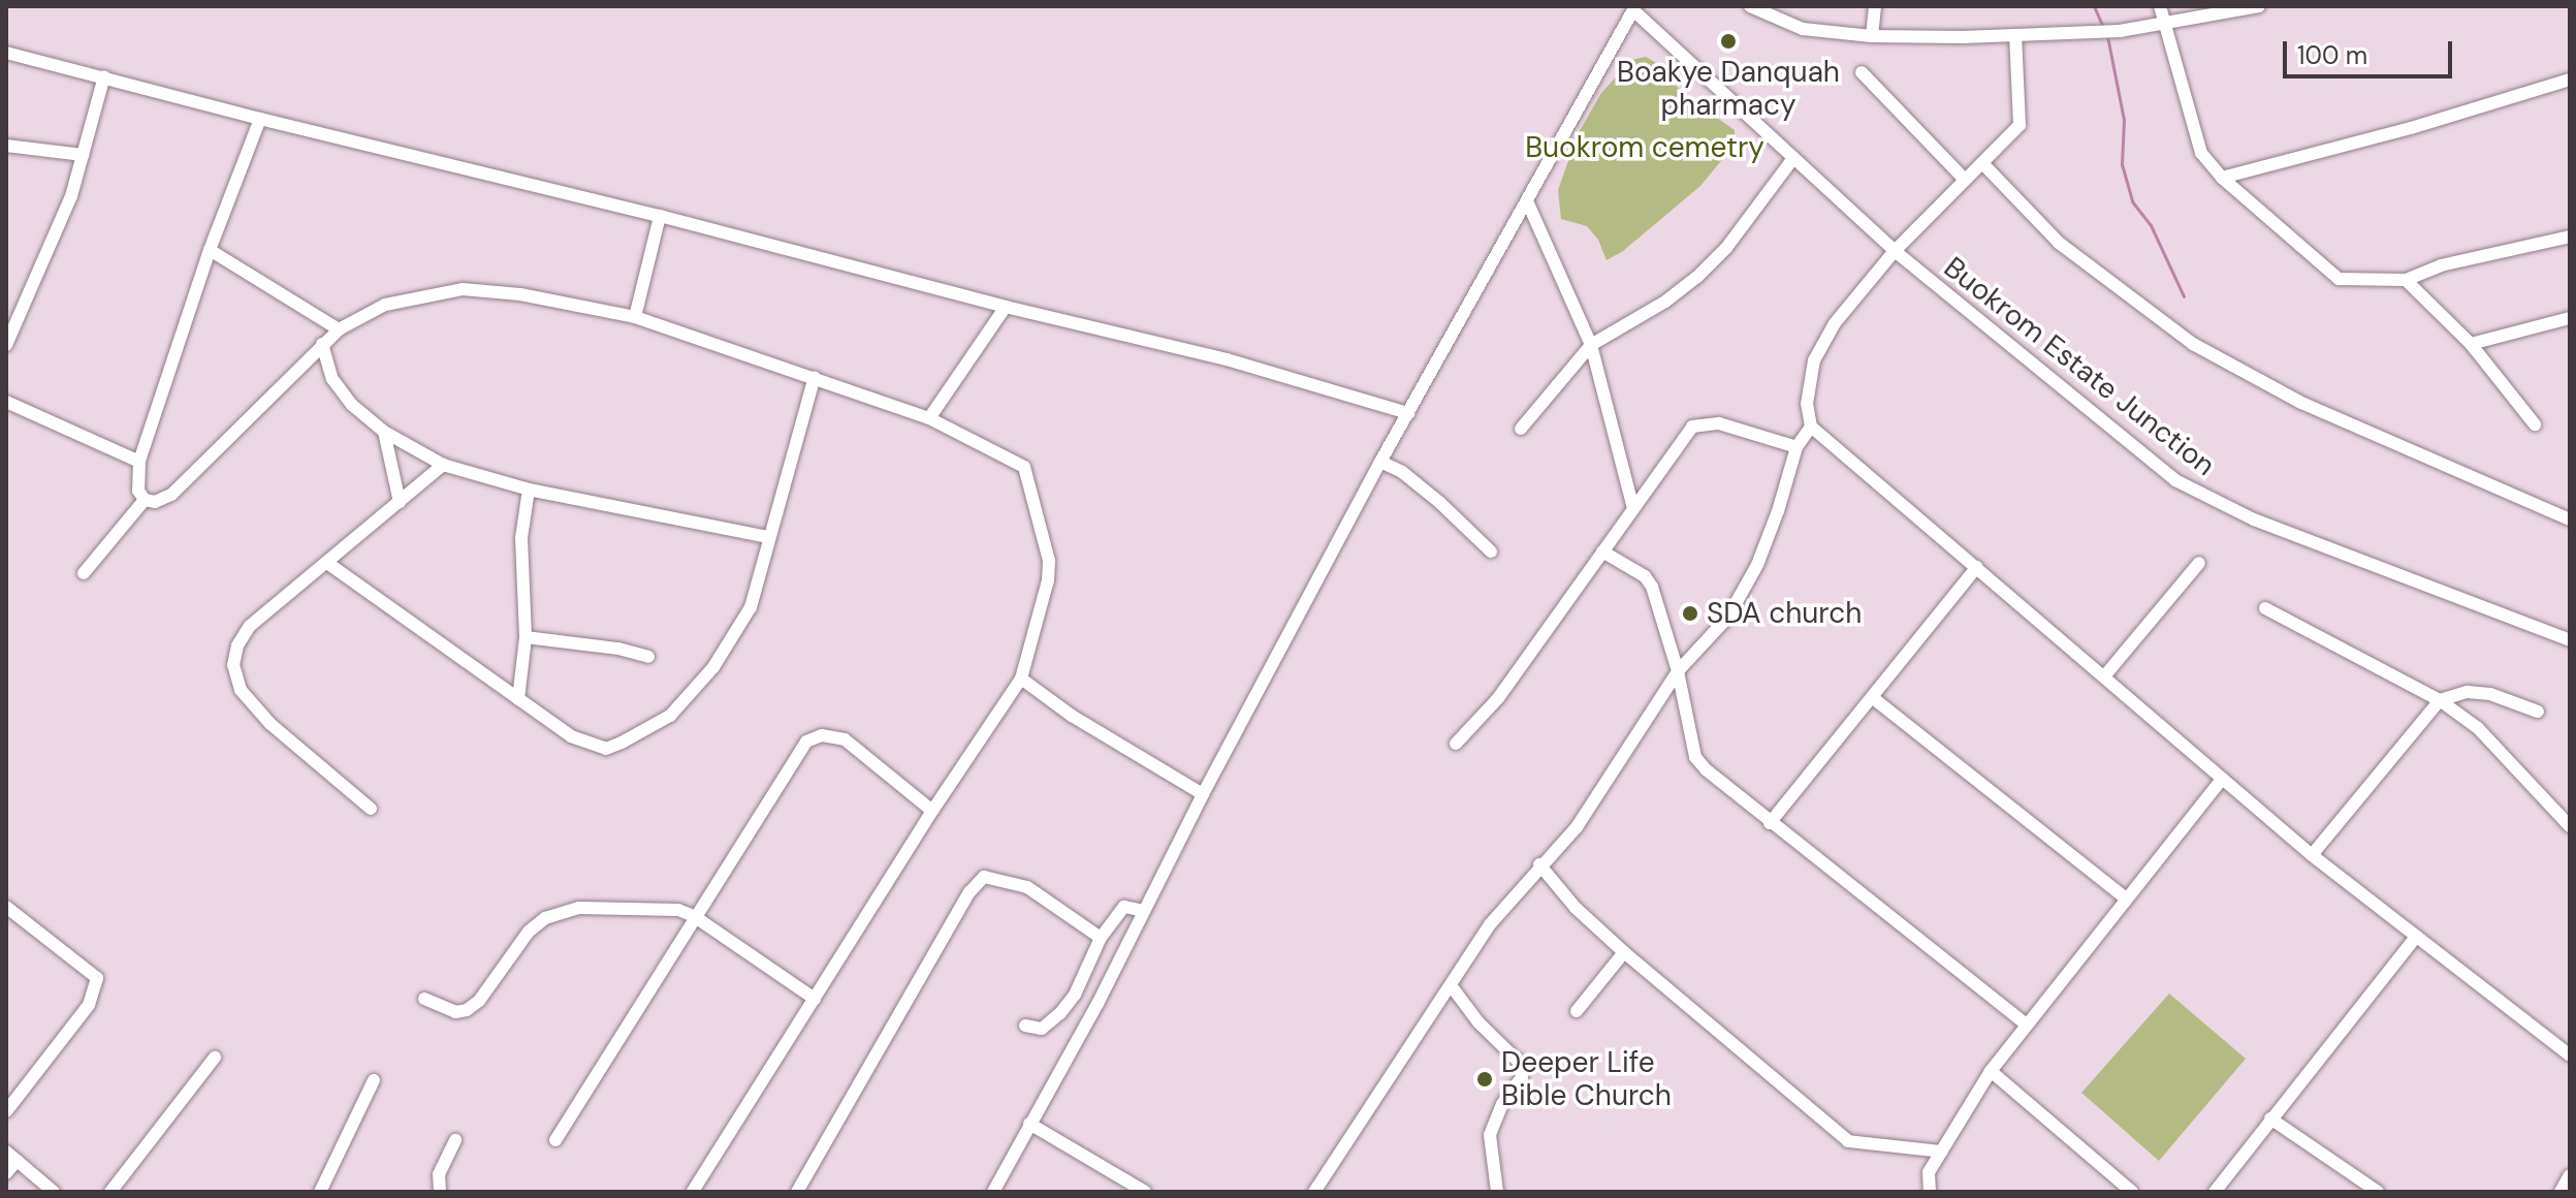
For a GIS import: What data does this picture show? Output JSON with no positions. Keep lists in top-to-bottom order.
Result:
{
  "streets": {
    "street": ["Buokrom Estate Junction"]
  },
  "parks": ["Buokrom cemetry"],
  "places": ["Boakye Danquah pharmacy", "SDA church", "Deeper Life Bible Church"],
  "scale_bar": "100 m"
}
